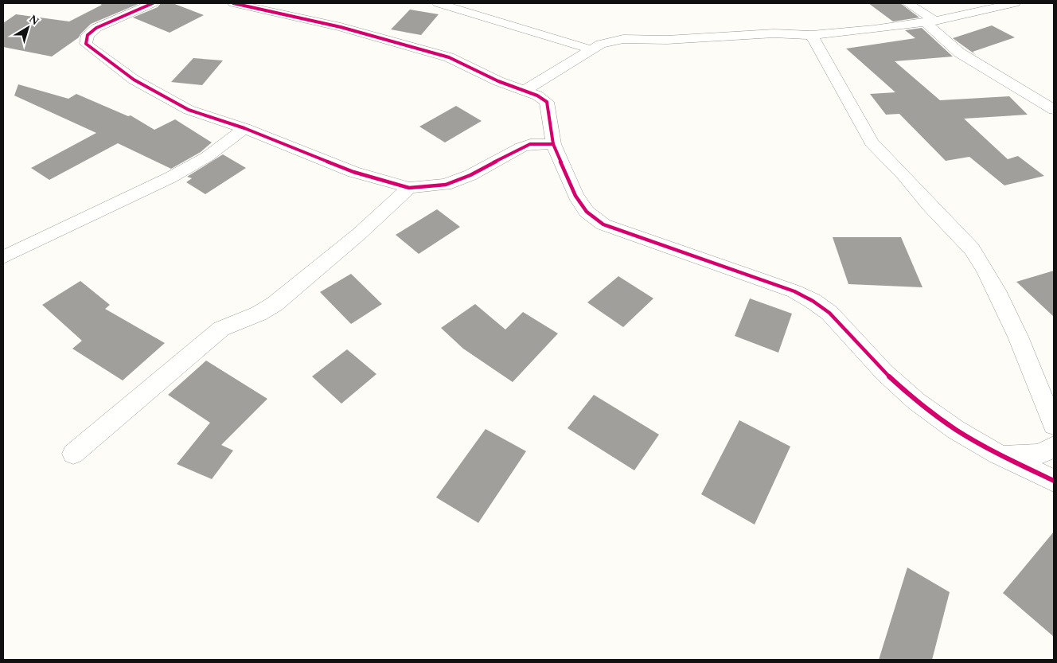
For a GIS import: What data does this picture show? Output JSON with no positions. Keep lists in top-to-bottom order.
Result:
{
  "north": "top right"
}
